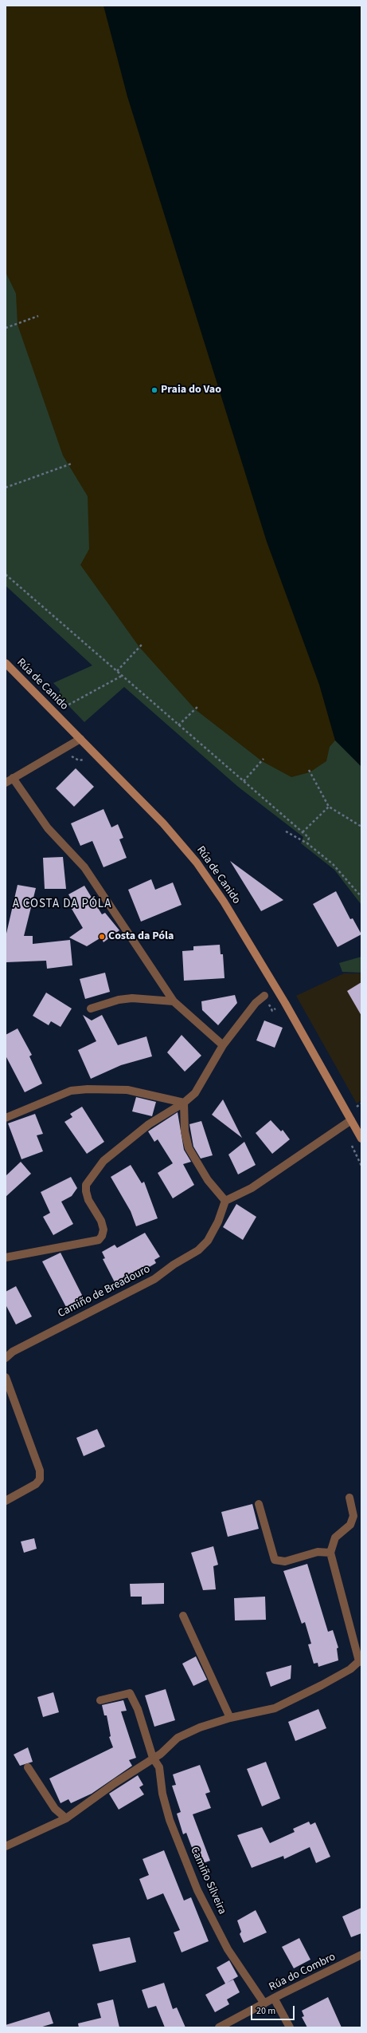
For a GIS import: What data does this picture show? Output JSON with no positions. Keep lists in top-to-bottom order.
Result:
{
  "streets": {
    "main road": ["Rúa de Canido"],
    "street": ["Camiño de Breadouro", "Camiño Silveira", "Rúa do Combro"]
  },
  "crossings": [
    ["Camiño Silveira", "Rúa do Combro"]
  ],
  "districts": ["A COSTA DA PÓLA"],
  "places": ["Praia do Vao", "Costa da Póla"],
  "scale_bar": "20 m"
}
